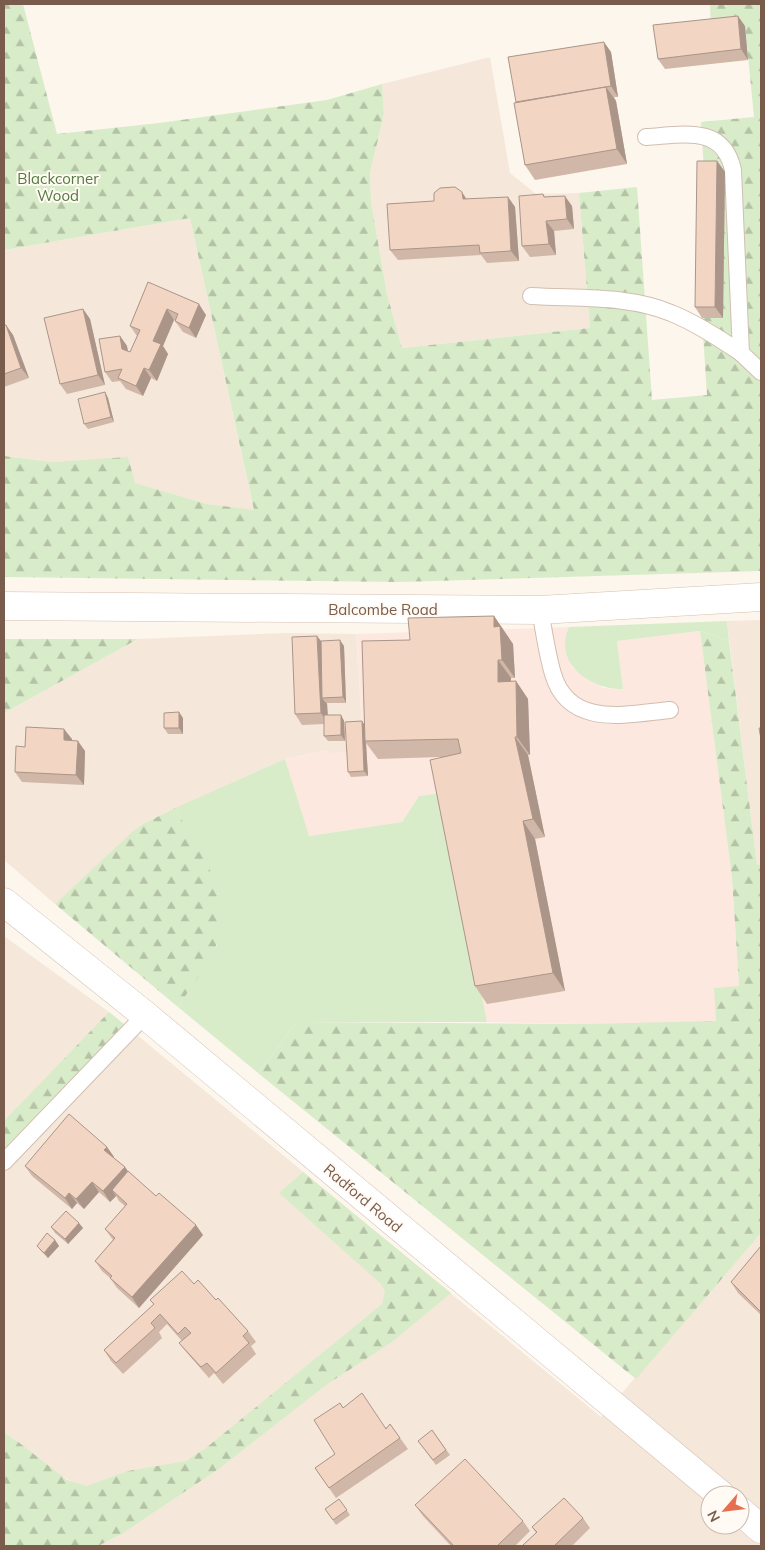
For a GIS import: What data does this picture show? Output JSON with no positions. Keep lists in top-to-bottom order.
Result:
{
  "streets": {
    "street": ["Balcombe Road", "Radford Road"]
  },
  "parks": ["Blackcorner Wood"],
  "north": "bottom left"
}
